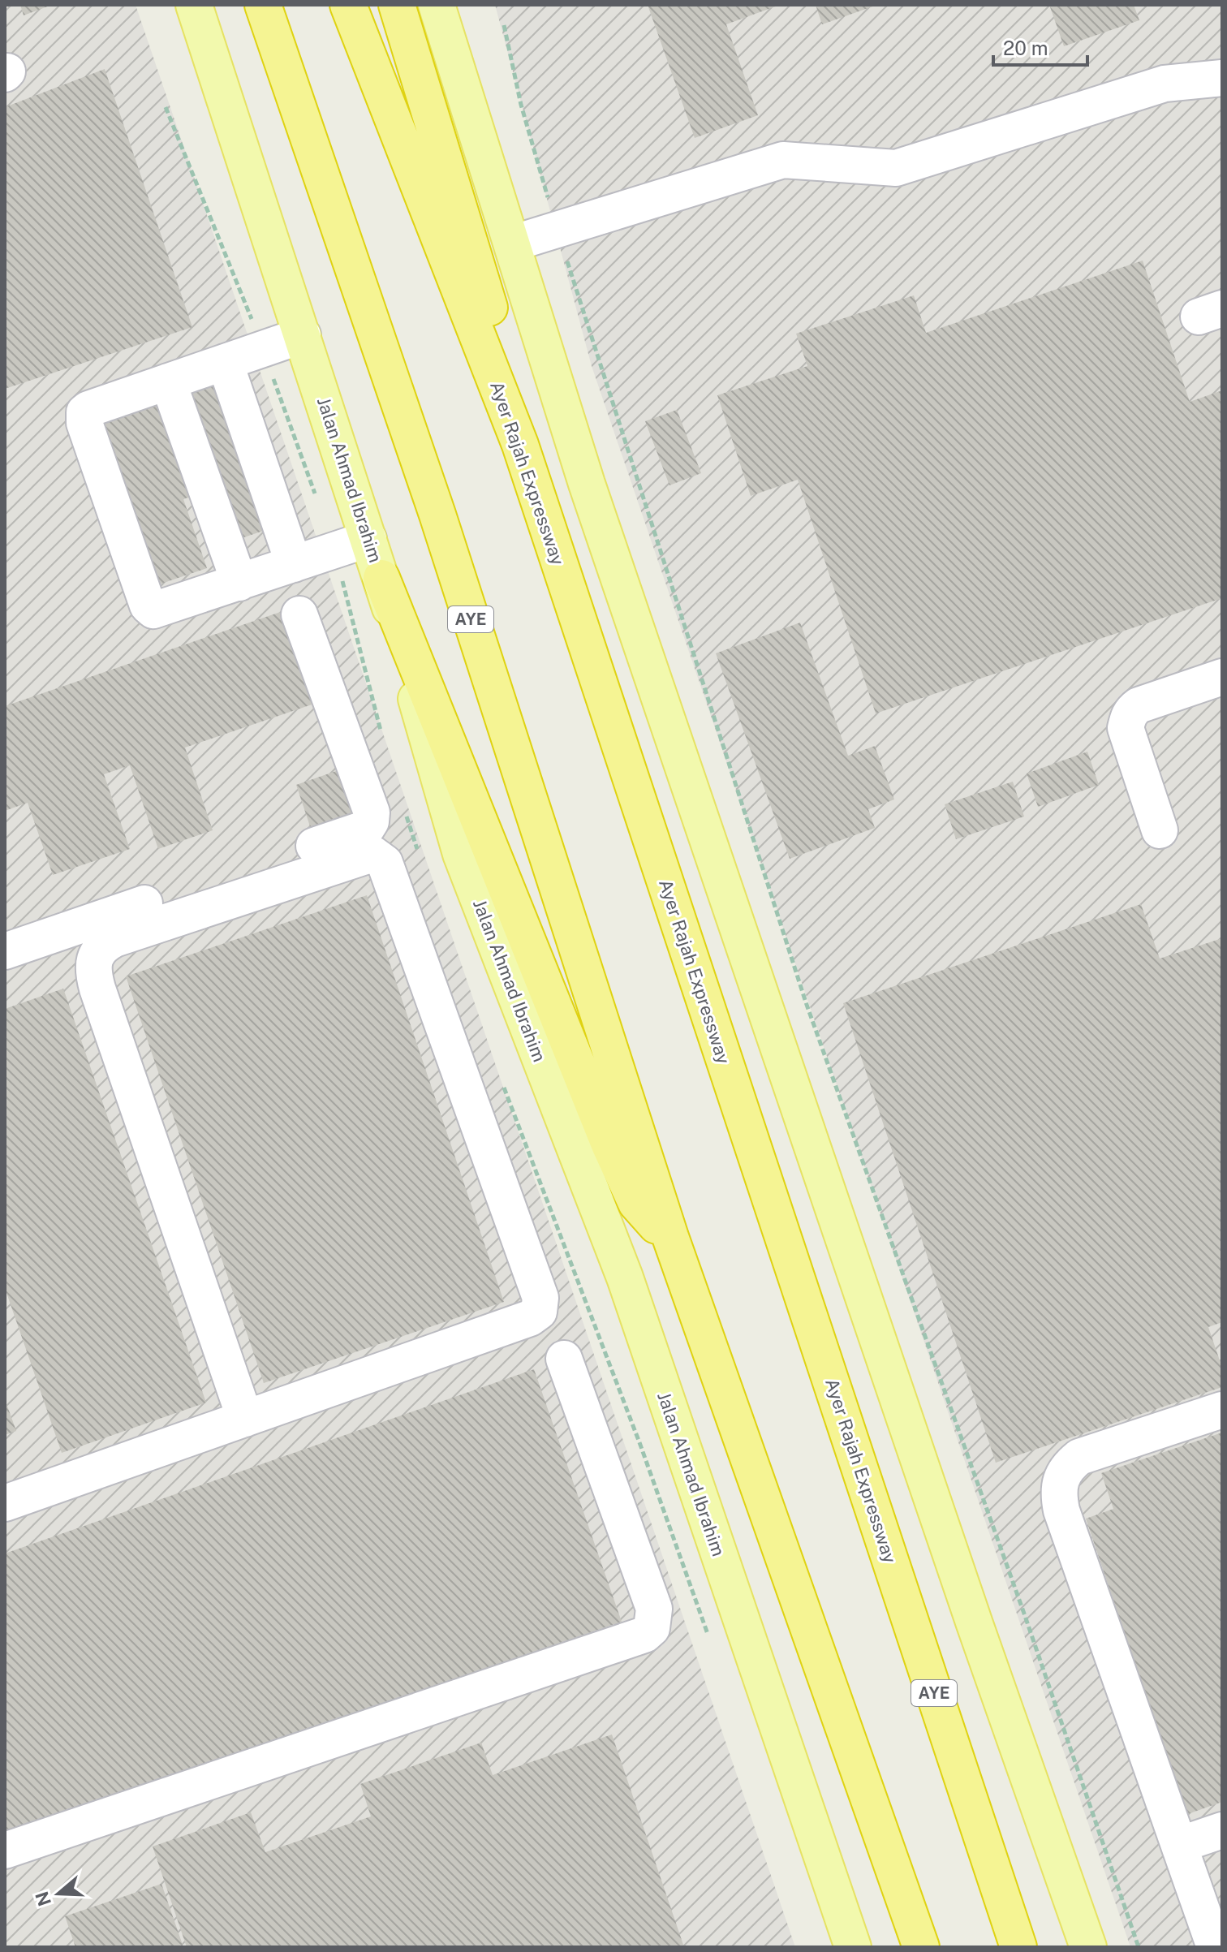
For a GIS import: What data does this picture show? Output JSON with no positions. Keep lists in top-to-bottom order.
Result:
{
  "streets": {
    "highway": ["Ayer Rajah Expressway", "AYE"],
    "main road": ["Jalan Ahmad Ibrahim"]
  },
  "scale_bar": "20 m",
  "north": "left"
}
